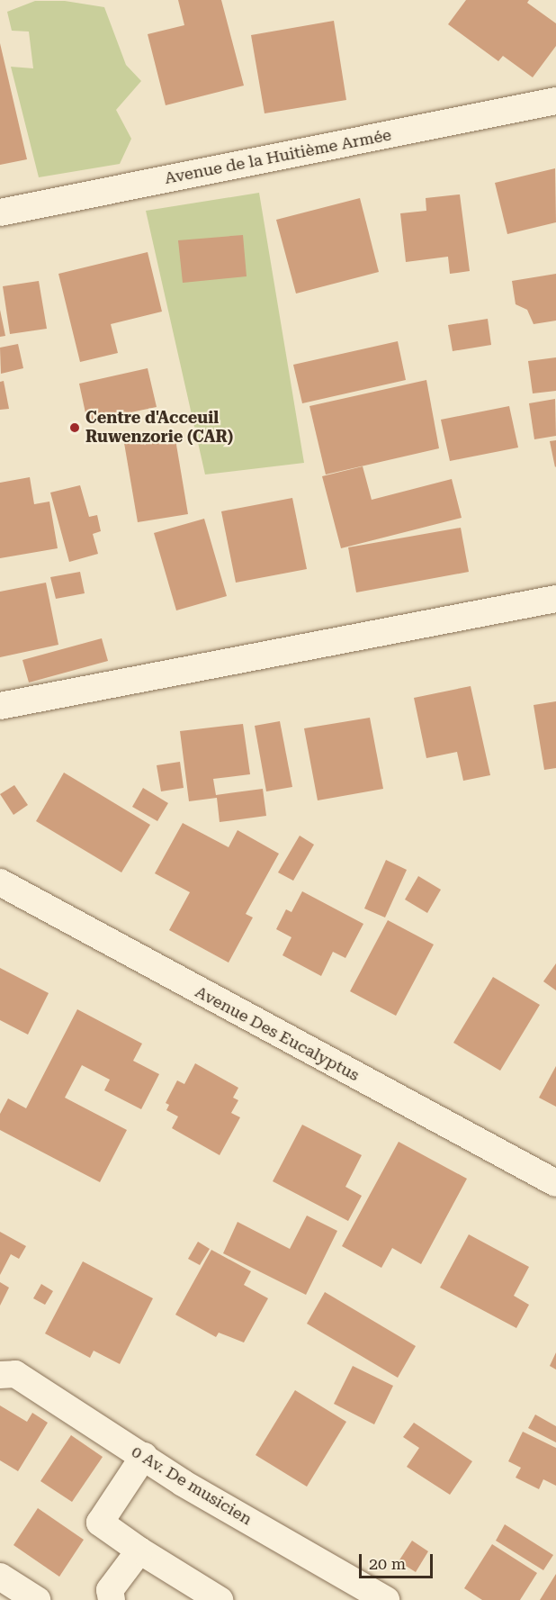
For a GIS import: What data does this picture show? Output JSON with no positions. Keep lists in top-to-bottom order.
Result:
{
  "streets": {
    "street": ["Avenue de la Huitième Armée", "Avenue Des Eucalyptus", "0 Av. De musicien"]
  },
  "places": ["Centre d'Acceuil Ruwenzorie (CAR)"],
  "scale_bar": "20 m"
}
